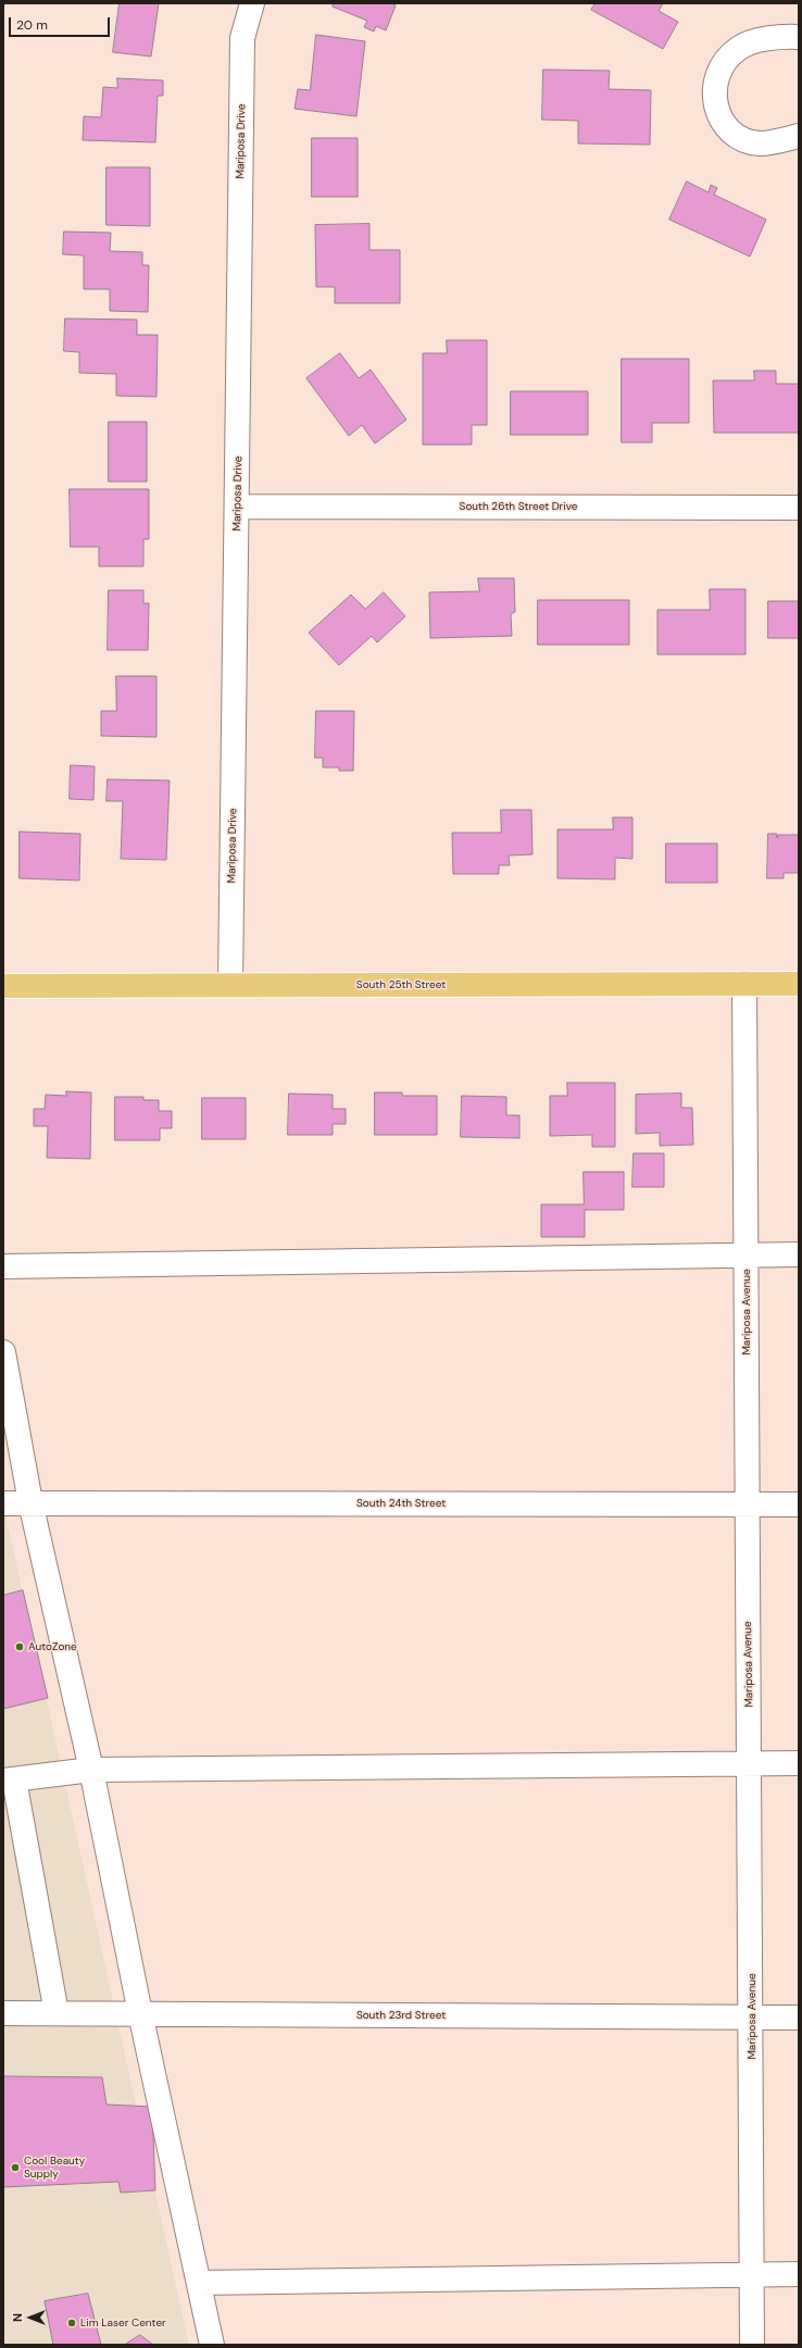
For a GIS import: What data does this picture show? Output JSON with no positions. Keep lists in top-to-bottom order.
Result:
{
  "streets": {
    "main road": ["South 25th Street"],
    "street": [
      "Mariposa Drive",
      "South 26th Street Drive",
      "Mariposa Avenue",
      "South 24th Street",
      "South 23rd Street"
    ]
  },
  "crossings": [
    ["Mariposa Drive", "South 26th Street Drive"],
    ["Mariposa Drive", "South 25th Street"],
    ["South 25th Street", "Mariposa Avenue"],
    ["Mariposa Avenue", "South 24th Street"],
    ["Mariposa Avenue", "South 23rd Street"]
  ],
  "places": ["AutoZone", "Cool Beauty Supply", "Lim Laser Center"],
  "scale_bar": "20 m",
  "north": "left"
}
